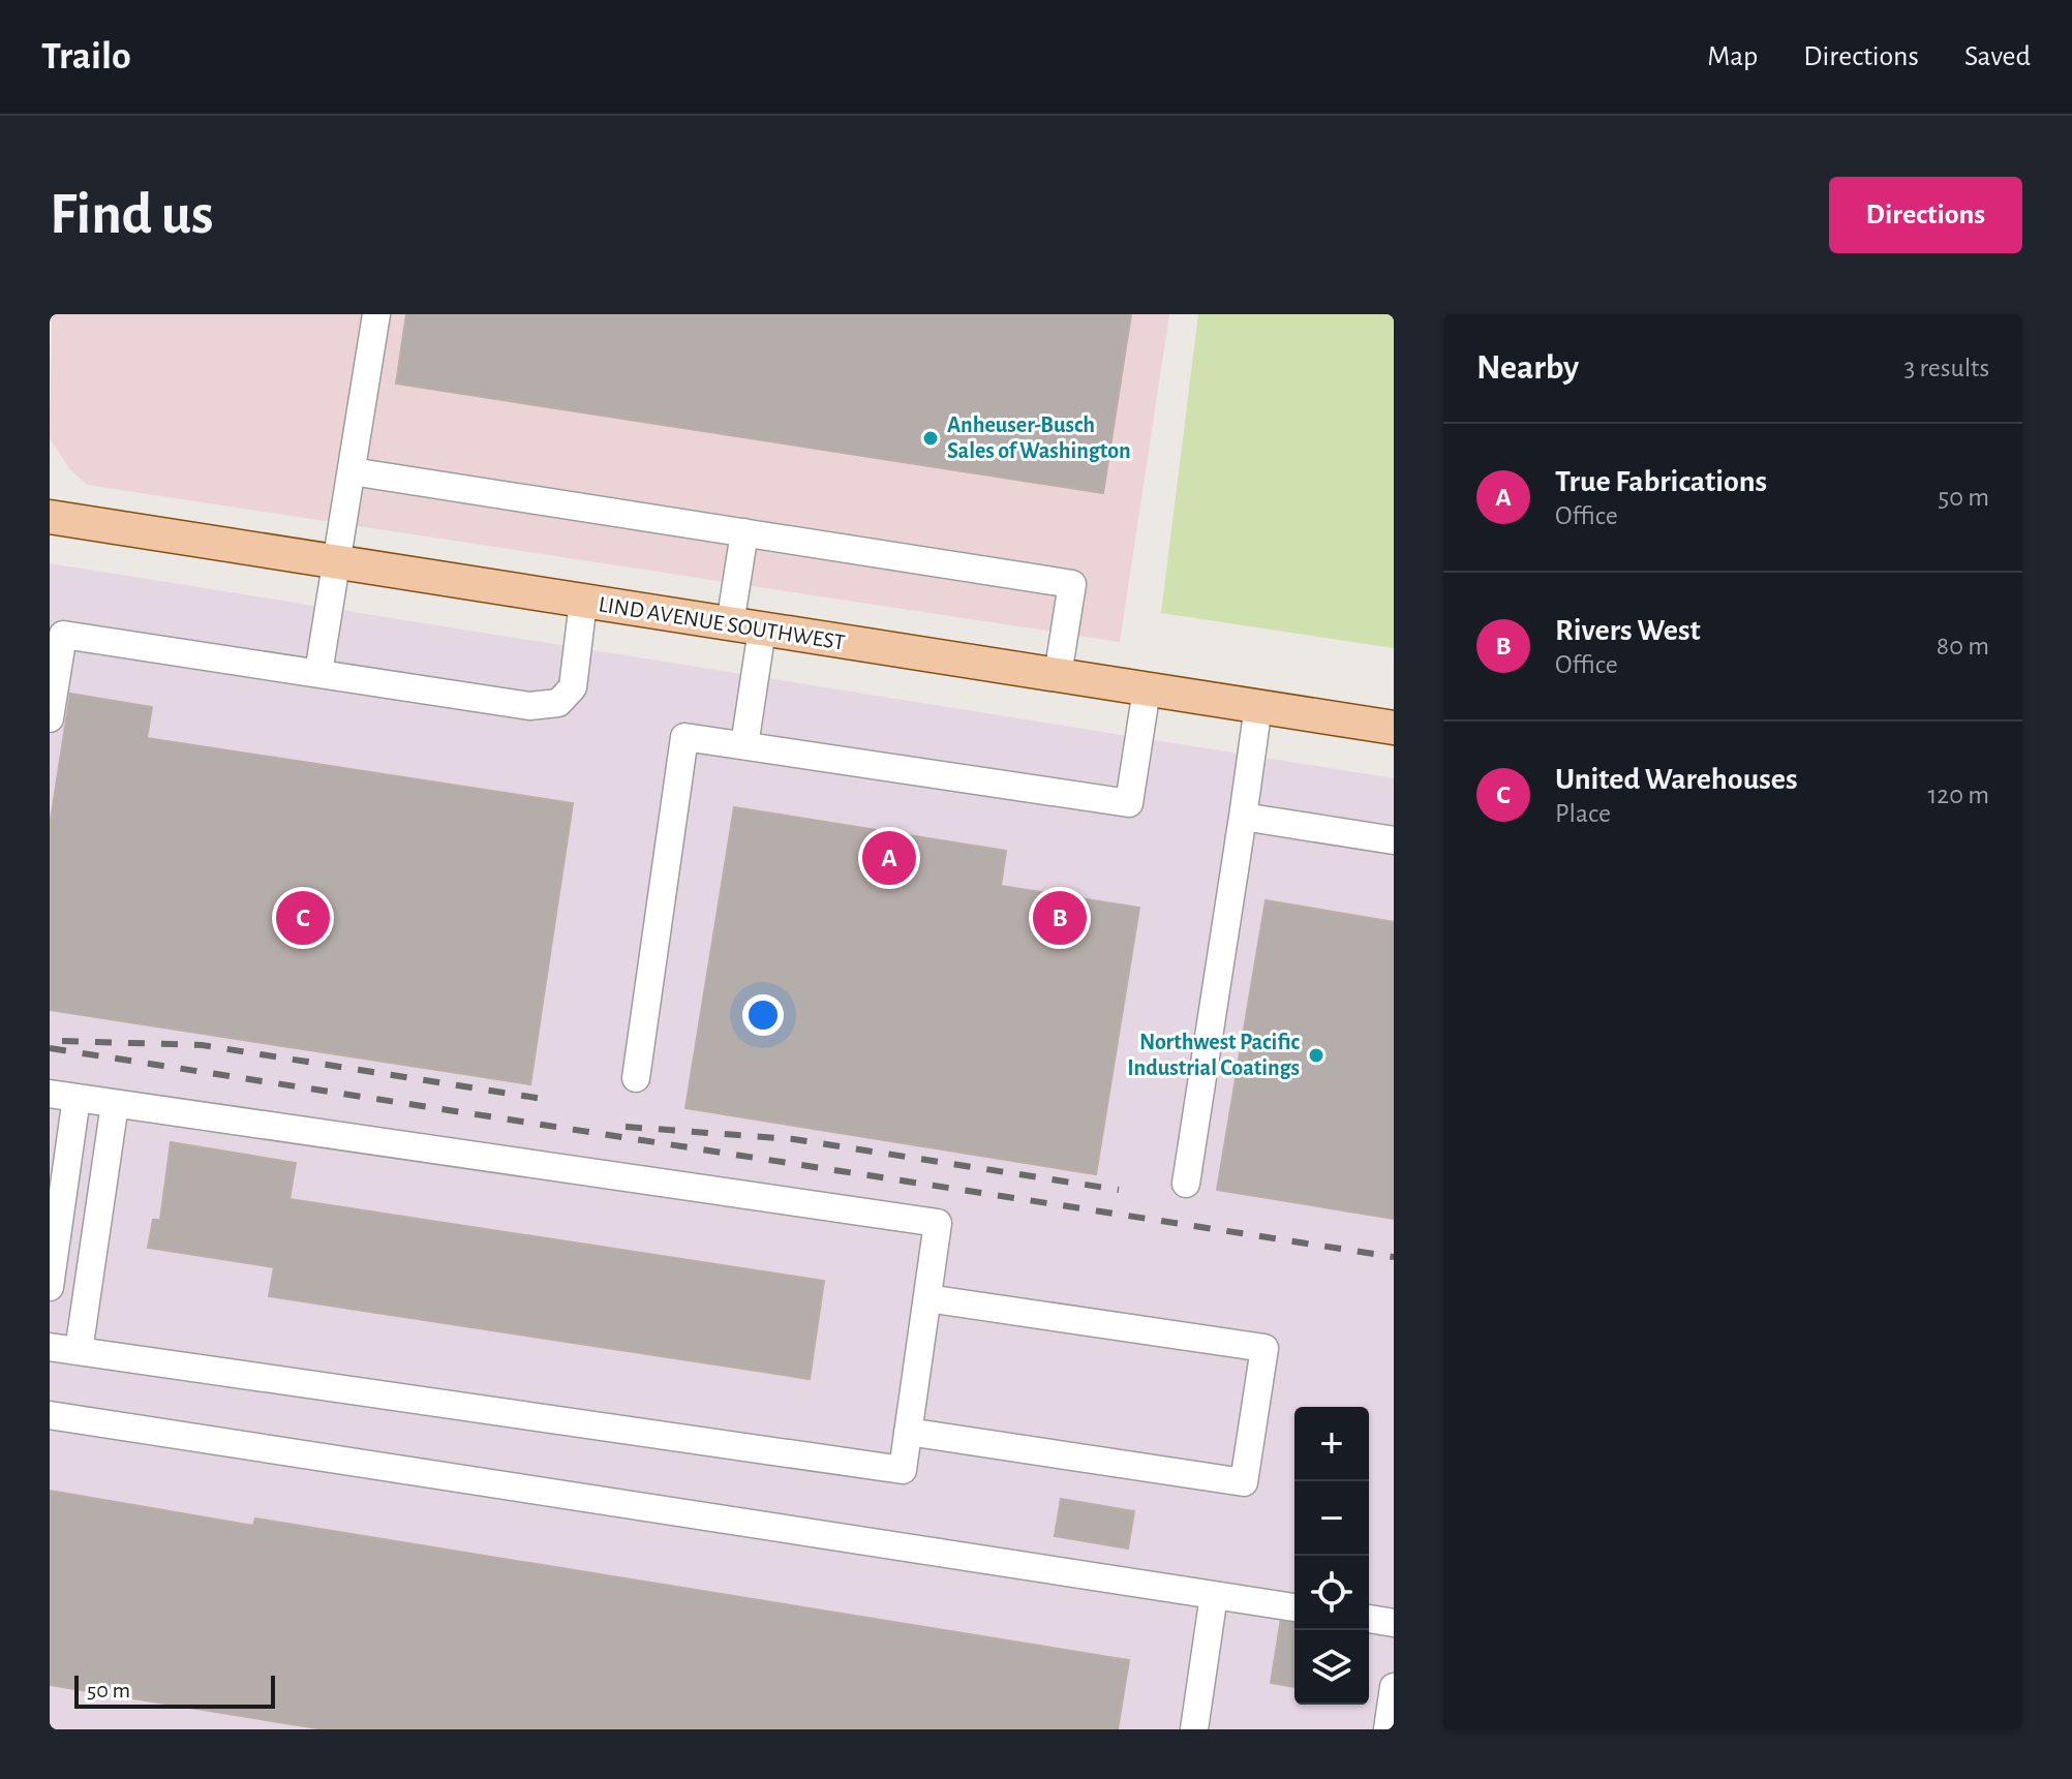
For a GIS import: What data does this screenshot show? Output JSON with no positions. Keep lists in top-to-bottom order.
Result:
{
  "streets": {
    "main road": ["LIND AVENUE SOUTHWEST"]
  },
  "places": ["Anheuser-Busch Sales of Washington", "Northwest Pacific Industrial Coatings"],
  "scale_bar": "50 m",
  "page": {
    "header": "Trailo",
    "nav": ["Map", "Directions", "Saved"],
    "buttons": "Directions",
    "title": "Find us",
    "heading": ["Nearby", "3 results"],
    "list": [
      {
        "mark": "A",
        "name": "True Fabrications",
        "note": "Office",
        "value": "50 m"
      },
      {
        "mark": "B",
        "name": "Rivers West",
        "note": "Office",
        "value": "80 m"
      },
      {
        "mark": "C",
        "name": "United Warehouses",
        "note": "Place",
        "value": "120 m"
      }
    ],
    "pins": ["A", "B", "C"],
    "map_buttons": ["+", "−"],
    "scale": "50 m"
  }
}
